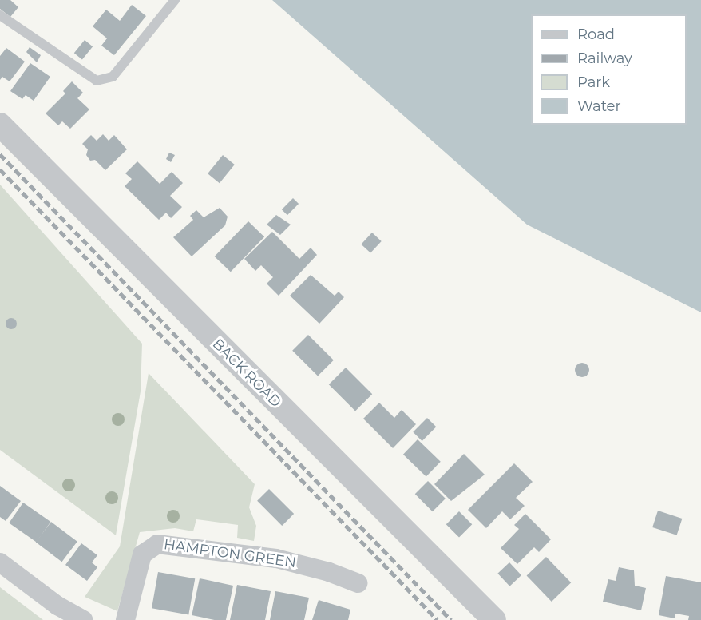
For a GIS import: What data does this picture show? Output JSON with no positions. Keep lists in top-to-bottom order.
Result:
{
  "streets": {
    "street": ["BACK ROAD", "HAMPTON GREEN"]
  },
  "legend": [
    "Road",
    "Railway",
    "Park",
    "Water"
  ]
}
